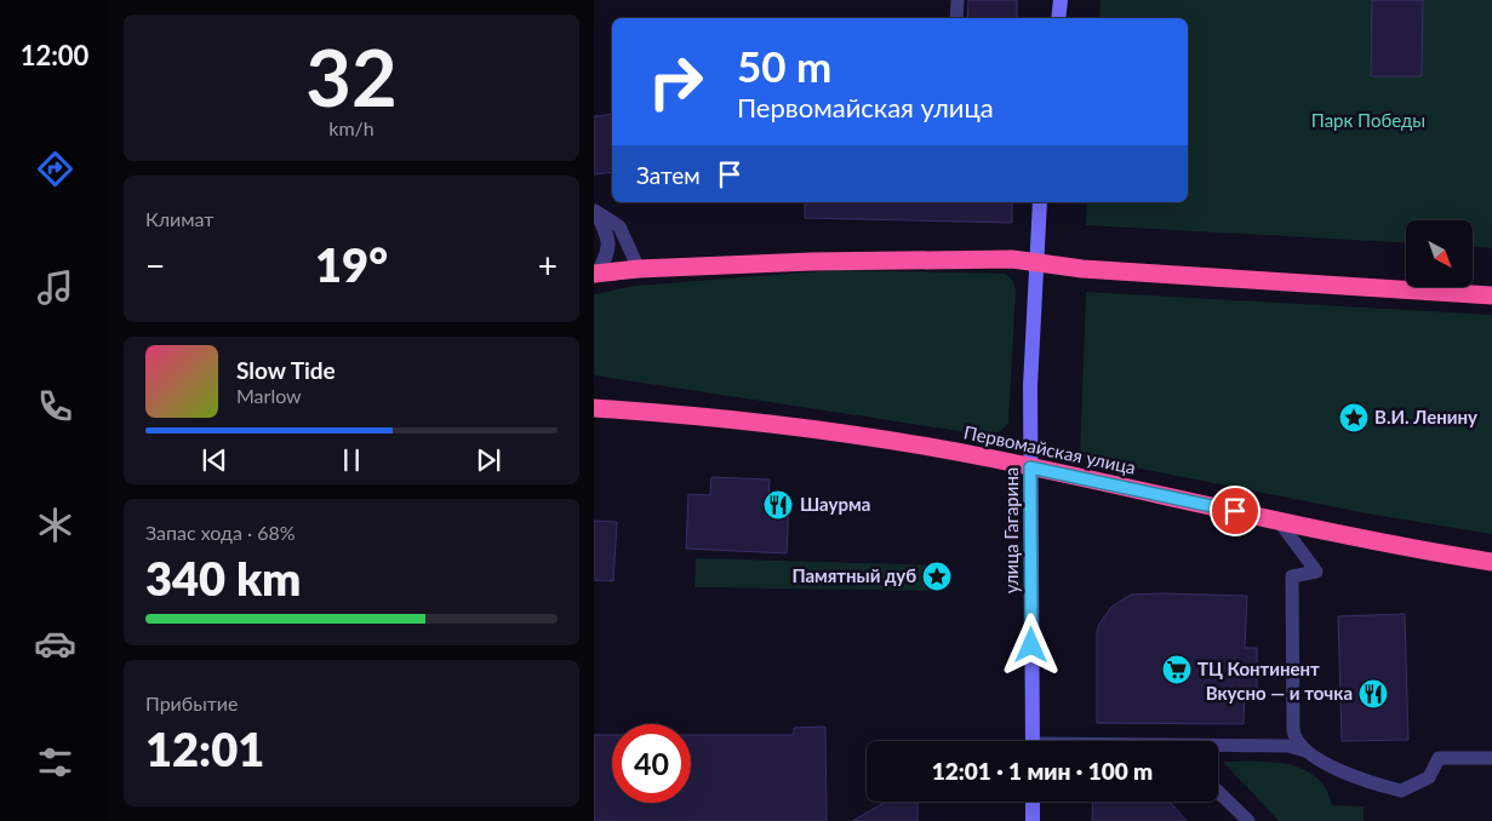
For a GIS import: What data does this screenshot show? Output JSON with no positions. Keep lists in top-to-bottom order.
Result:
{
  "streets": {
    "highway": ["Первомайская улица"],
    "street": ["улица Гагарина"]
  },
  "crossings": [
    ["Первомайская улица", "улица Гагарина"]
  ],
  "parks": ["Парк Победы"],
  "places": {
    "place": ["В.И. Ленину", "Памятный дуб"],
    "restaurant": ["Шаурма", "Вкусно — и точка"],
    "supermarket": ["ТЦ Континент"]
  },
  "north": "bottom right",
  "page": {
    "tabs": "12:00",
    "tile": [
      ["32", "km/h"],
      "Климат",
      ["Запас хода · 68%", "340 km"],
      ["Прибытие", "12:01"]
    ],
    "turn": ["50 m", "Первомайская улица"],
    "then": "Затем",
    "heat": ["−", "19°", "+"],
    "song": ["Slow Tide", "Marlow"],
    "limit": "40",
    "trip": "12:01 · 1 мин · 100 m"
  }
}
